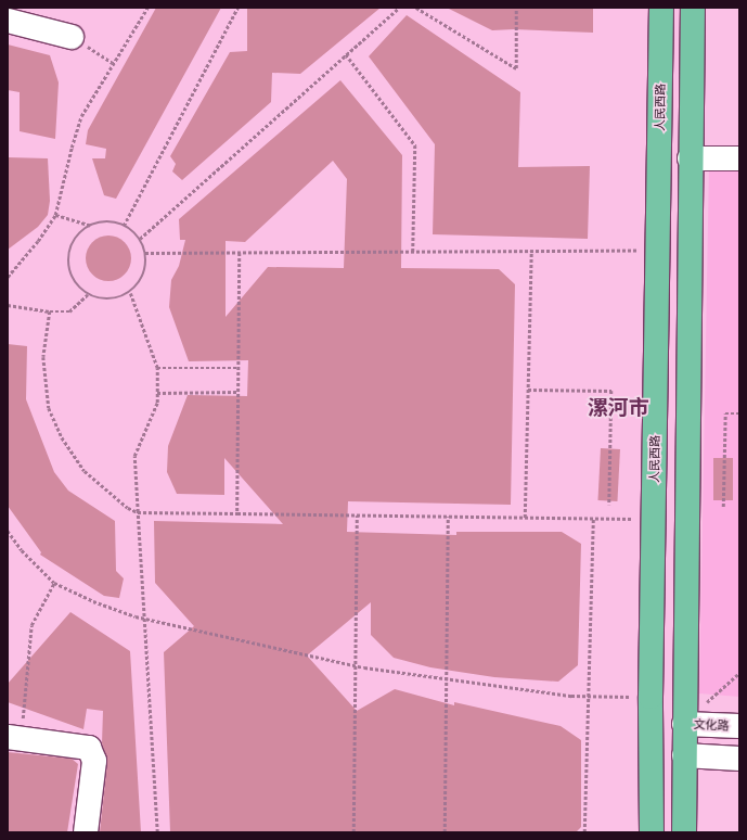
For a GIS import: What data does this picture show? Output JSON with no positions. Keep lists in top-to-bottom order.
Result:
{
  "streets": {
    "main road": ["人民西路"],
    "street": ["文化路"]
  },
  "districts": ["漯河市"]
}
